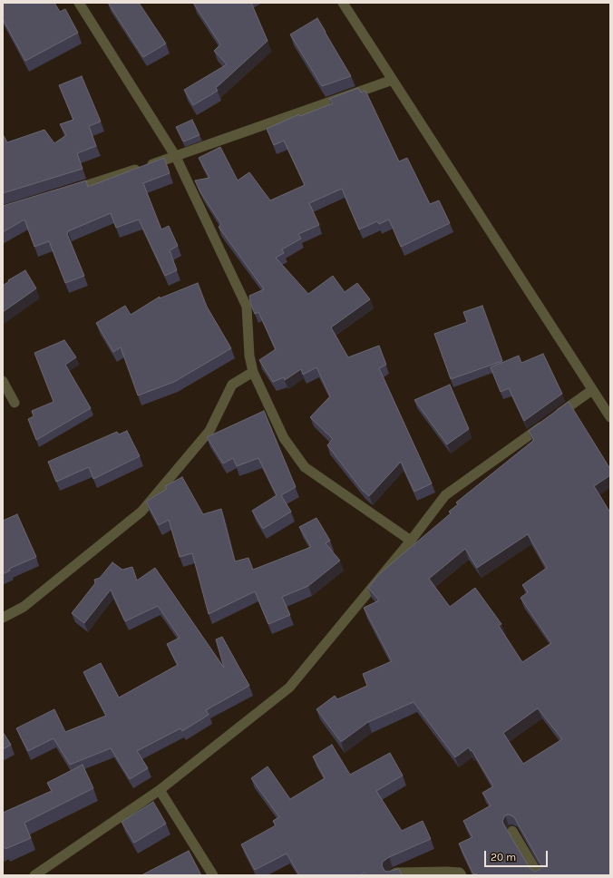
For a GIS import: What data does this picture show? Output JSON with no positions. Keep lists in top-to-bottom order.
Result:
{
  "scale_bar": "20 m"
}
